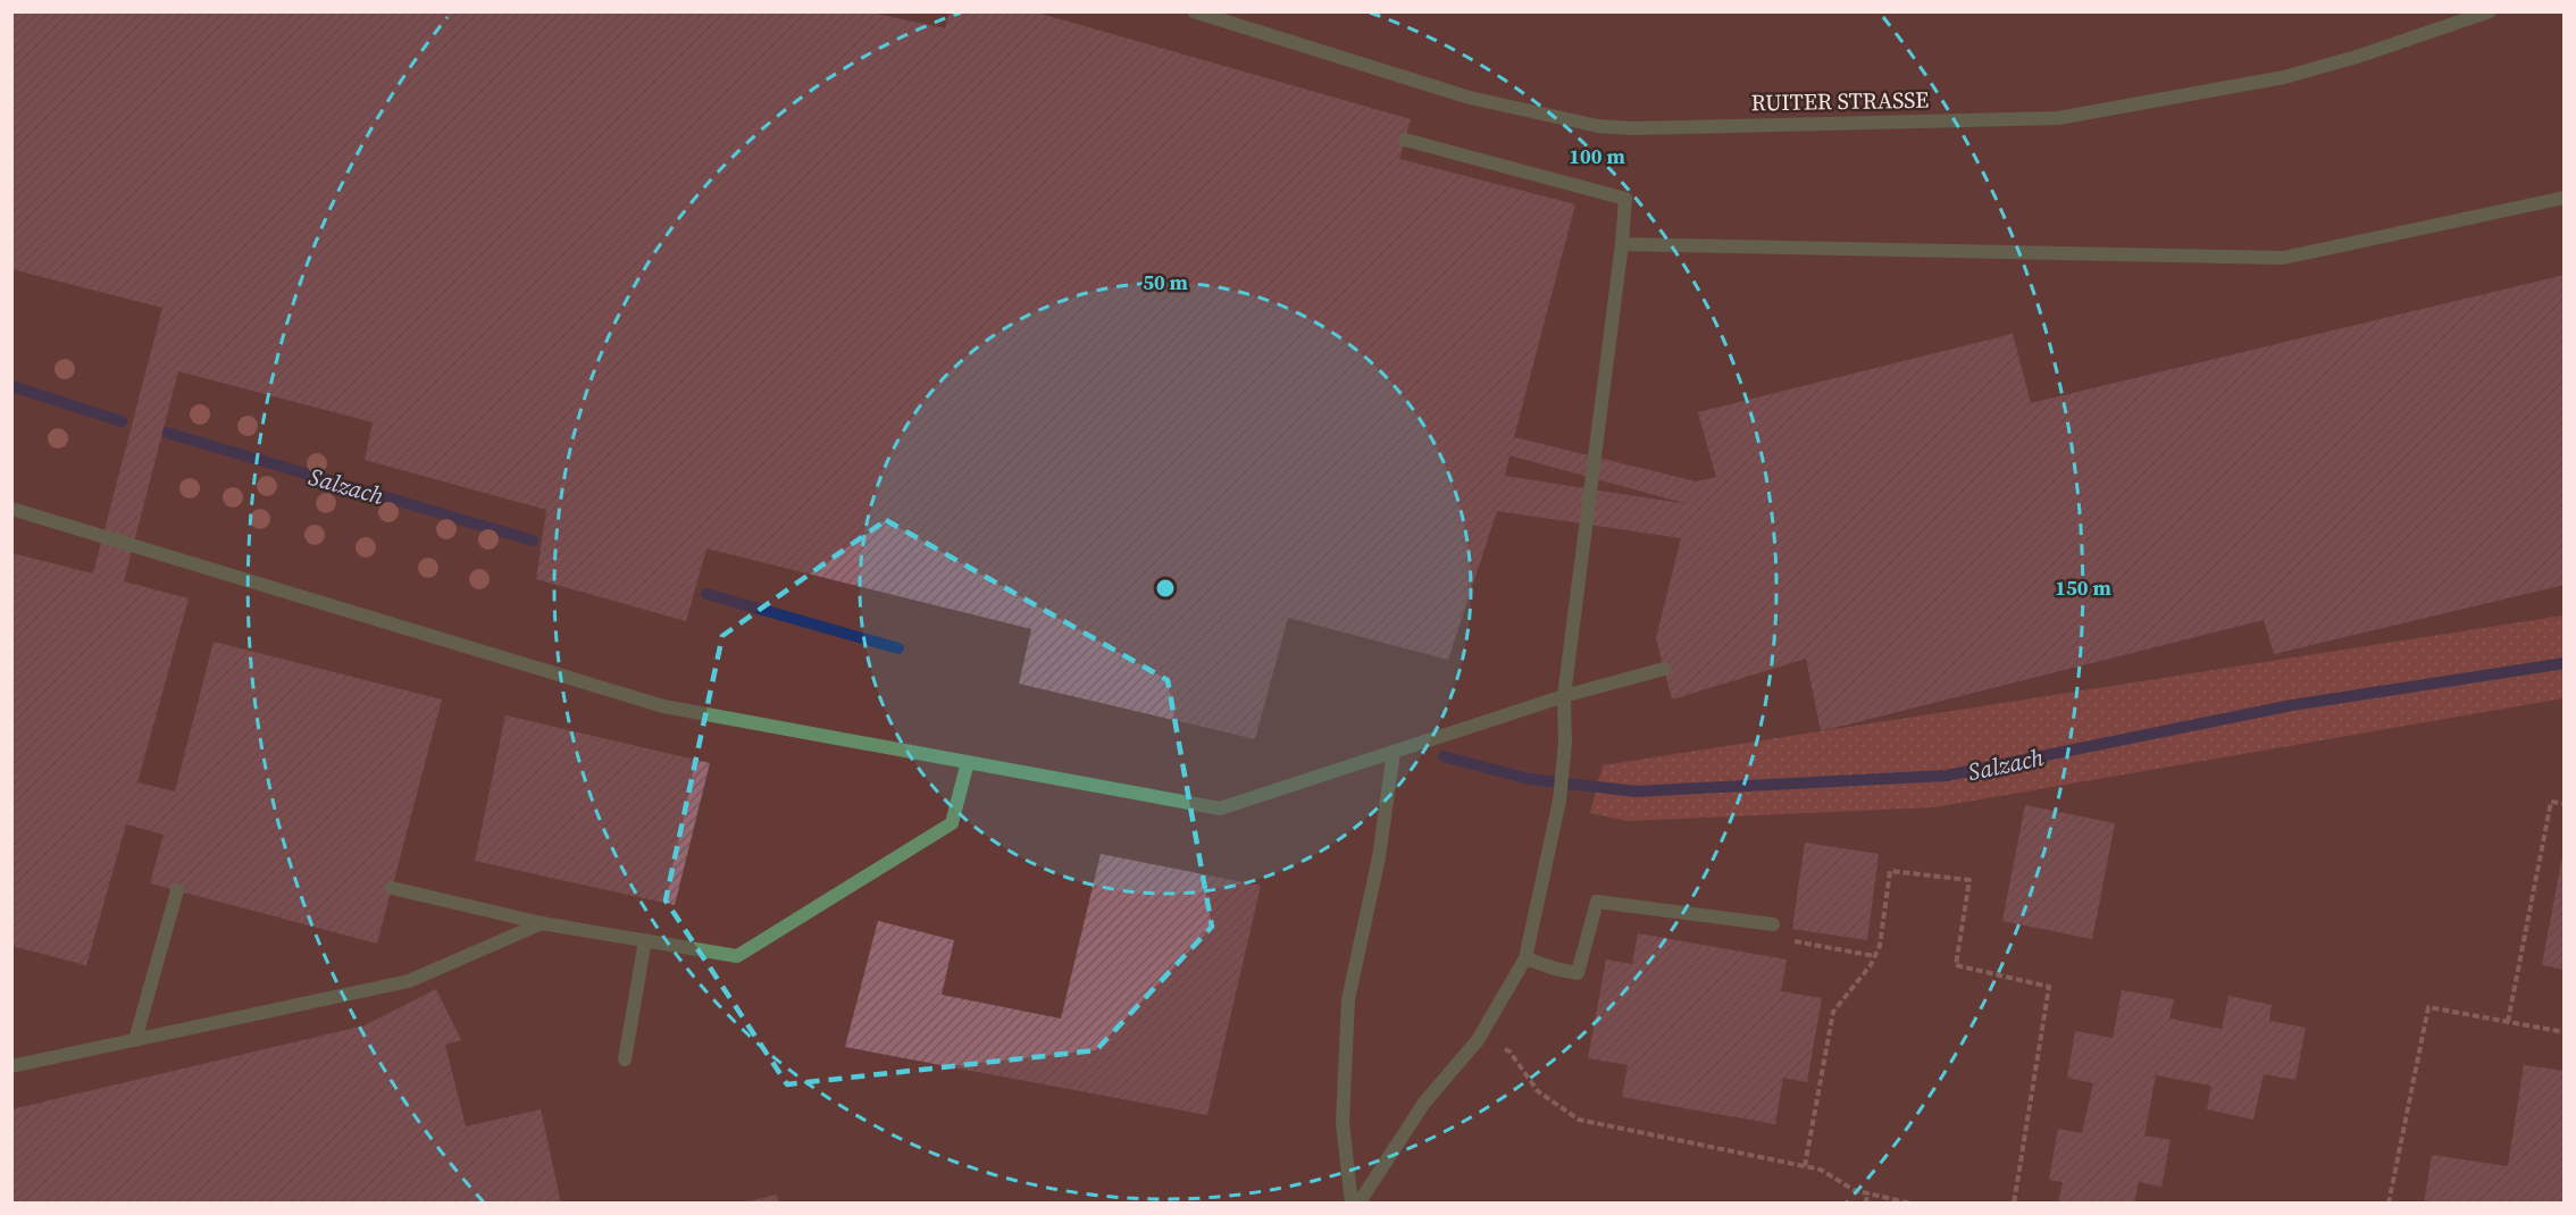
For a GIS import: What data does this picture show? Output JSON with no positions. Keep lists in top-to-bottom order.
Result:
{
  "streets": {
    "street": ["RUITER STRASSE"]
  },
  "water": ["Salzach"],
  "rings": ["100 m", "50 m", "150 m"]
}
